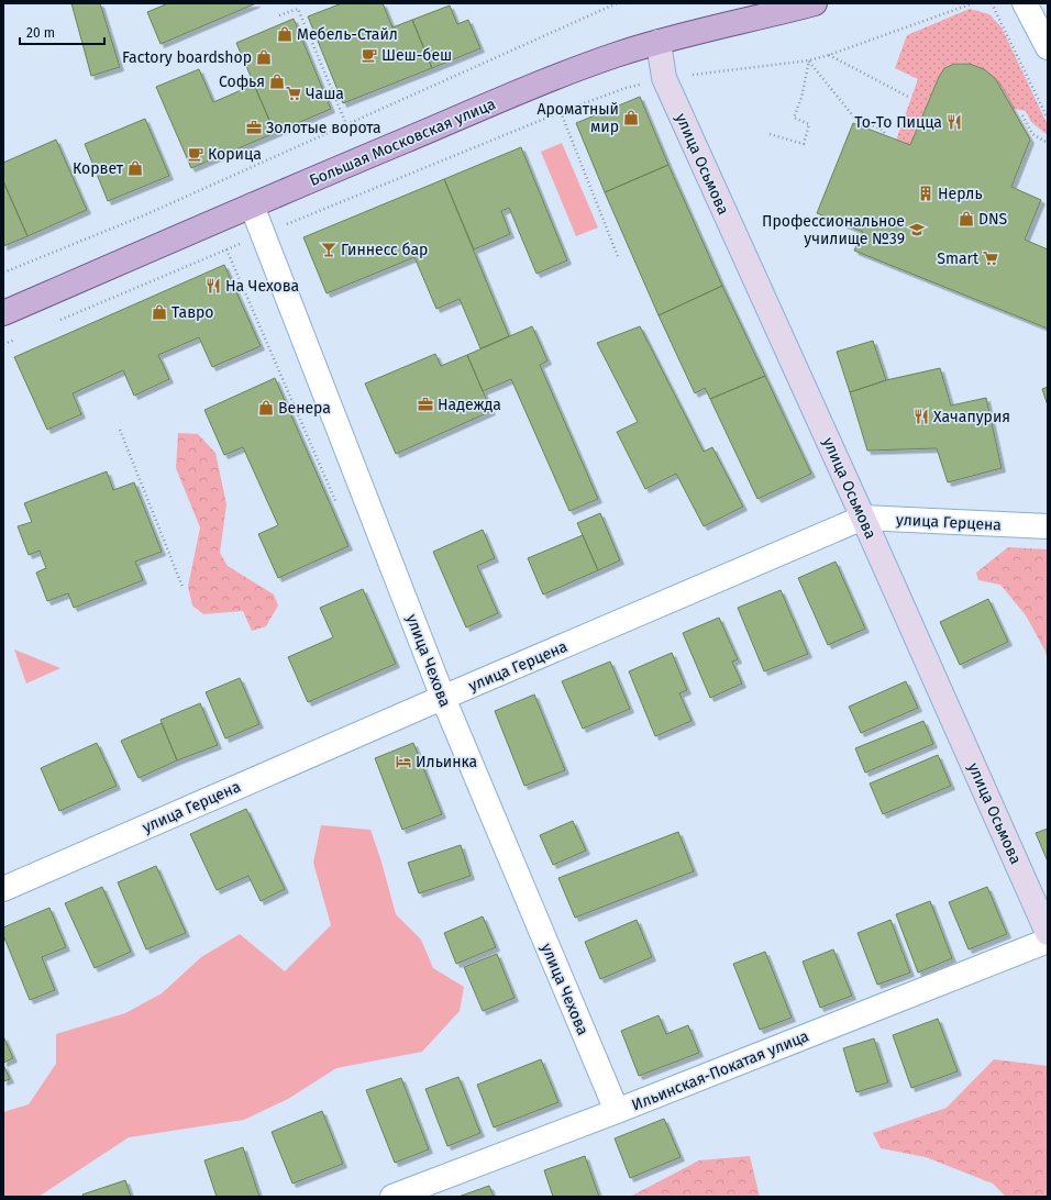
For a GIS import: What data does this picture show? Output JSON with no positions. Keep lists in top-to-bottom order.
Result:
{
  "streets": {
    "main road": ["Большая Московская улица"],
    "street": [
      "улица Осьмова",
      "улица Герцена",
      "улица Чехова",
      "Ильинская-Покатая улица"
    ]
  },
  "crossings": [
    ["Большая Московская улица", "улица Осьмова"],
    ["Большая Московская улица", "улица Чехова"],
    ["улица Осьмова", "улица Герцена"],
    ["улица Герцена", "улица Чехова"],
    ["улица Чехова", "Ильинская-Покатая улица"]
  ],
  "places": {
    "shop": [
      "Мебель-Стайл",
      "Factory boardshop",
      "Софья",
      "Ароматный мир",
      "Корвет",
      "DNS",
      "Тавро",
      "Венера"
    ],
    "cafe": ["Шеш-беш", "Корица"],
    "supermarket": ["Чаша", "Smart"],
    "restaurant": ["То-То Пицца", "На Чехова", "Хачапурия"],
    "office": ["Золотые ворота", "Надежда"],
    "building": ["Нерль"],
    "school or university": ["Профессиональное училище №39"],
    "bar": ["Гиннесс бар"],
    "hotel": ["Ильинка"]
  },
  "scale_bar": "20 m"
}
